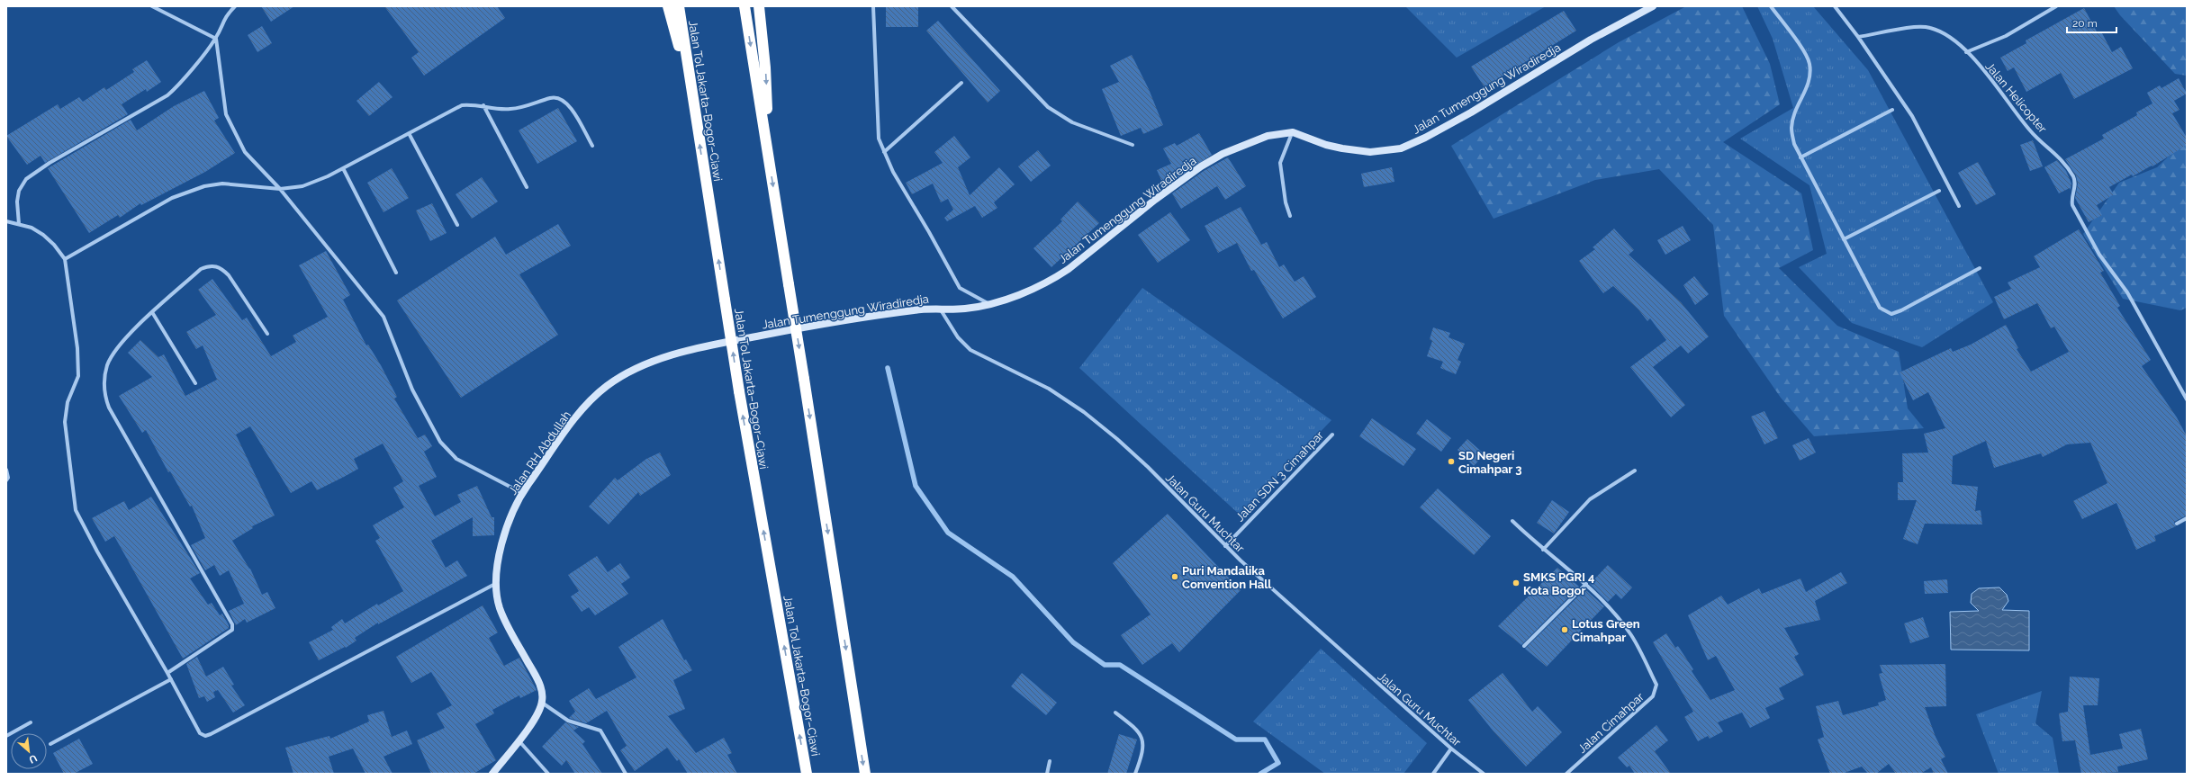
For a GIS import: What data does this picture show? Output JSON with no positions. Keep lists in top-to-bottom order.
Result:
{
  "streets": {
    "highway": ["Jalan Tol Jakarta–Bogor–Ciawi"],
    "street": [
      "Jalan Tumenggung Wiradiredja",
      "Jalan Helicopter",
      "Jalan RH Abdullah",
      "Jalan SDN 3 Cimahpar",
      "Jalan Guru Muchtar",
      "Jalan Cimahpar"
    ]
  },
  "crossings": [
    ["Jalan Tumenggung Wiradiredja", "Jalan RH Abdullah"],
    ["Jalan Tumenggung Wiradiredja", "Jalan Guru Muchtar"],
    ["Jalan SDN 3 Cimahpar", "Jalan Guru Muchtar"]
  ],
  "places": [
    "SD Negeri Cimahpar 3",
    "Puri Mandalika Convention Hall",
    "SMKS PGRI 4 Kota Bogor",
    "Lotus Green Cimahpar"
  ],
  "scale_bar": "20 m",
  "north": "bottom right"
}
